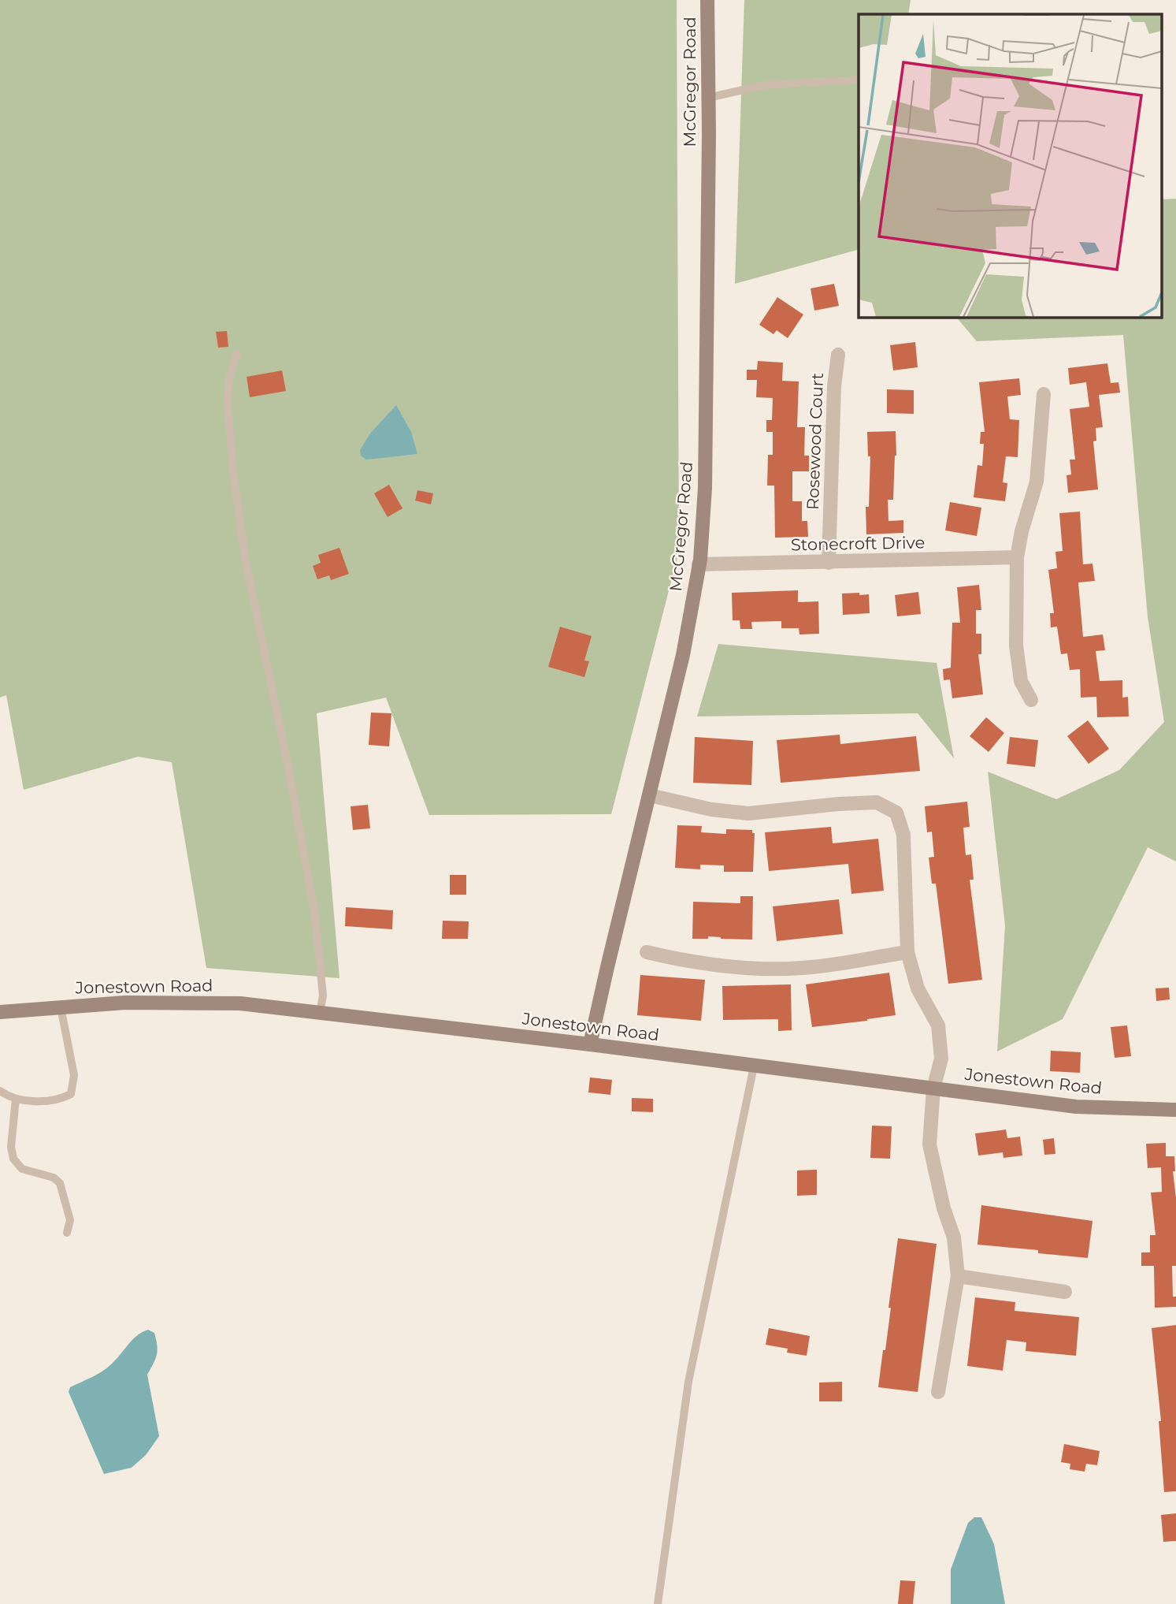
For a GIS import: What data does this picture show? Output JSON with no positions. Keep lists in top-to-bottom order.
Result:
{
  "streets": {
    "main road": ["McGregor Road", "Jonestown Road"],
    "street": ["Rosewood Court", "Stonecroft Drive"]
  },
  "crossings": [
    ["McGregor Road", "Stonecroft Drive"],
    ["McGregor Road", "Jonestown Road"],
    ["Rosewood Court", "Stonecroft Drive"]
  ]
}
